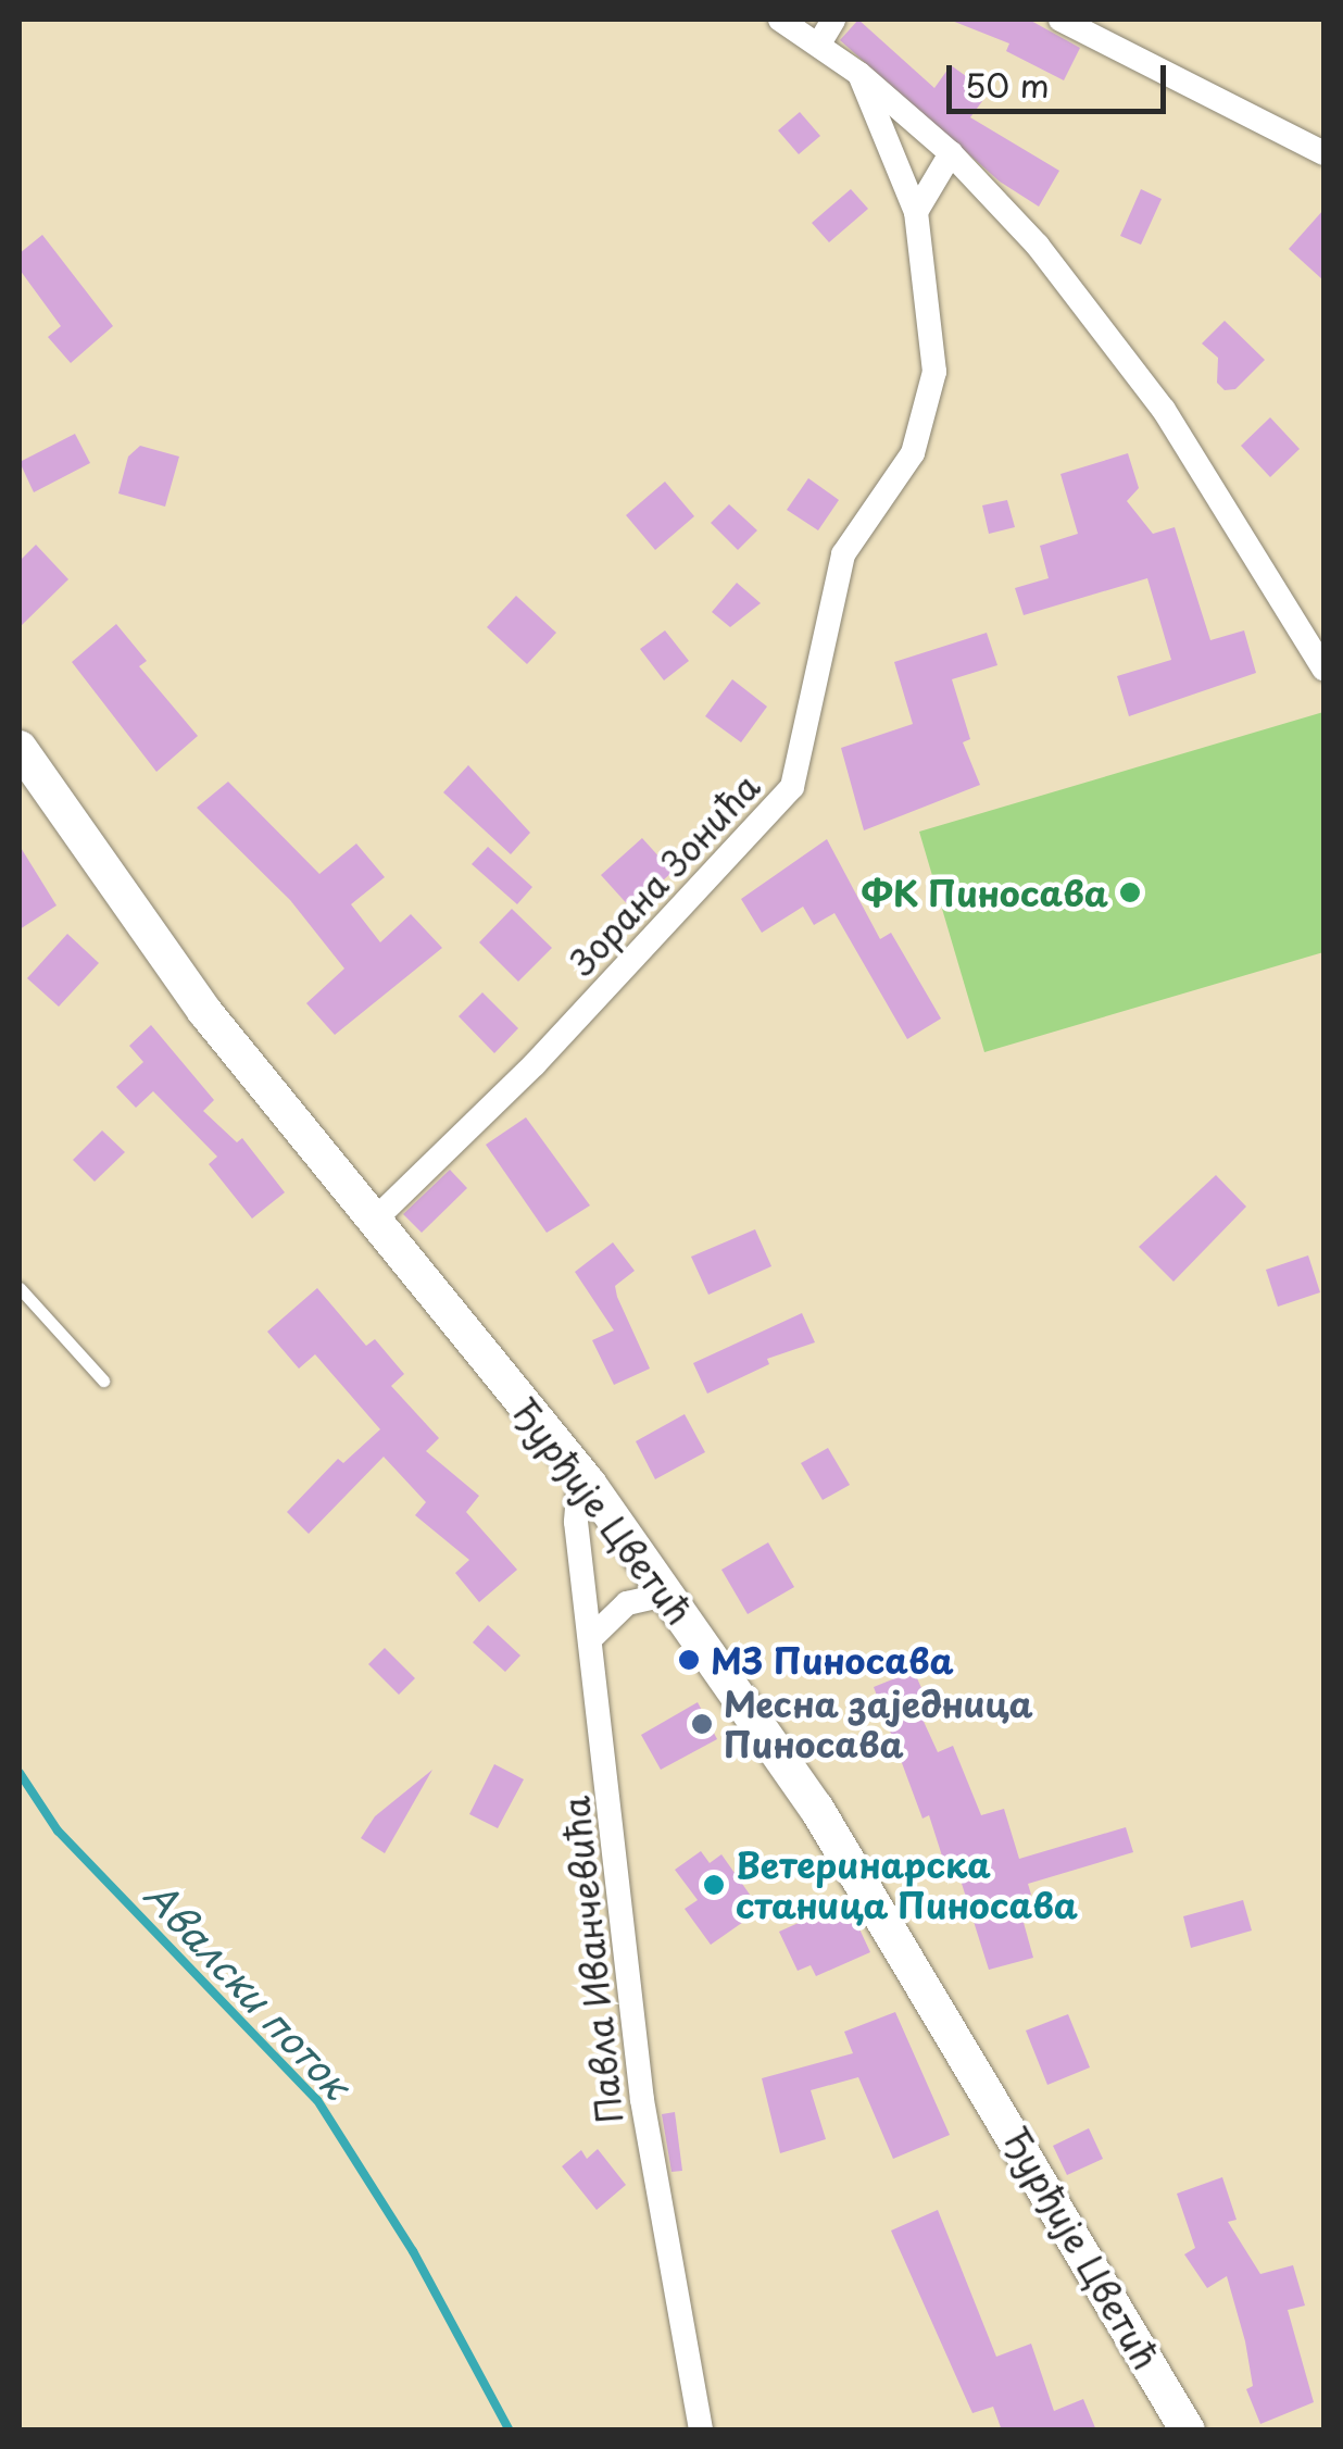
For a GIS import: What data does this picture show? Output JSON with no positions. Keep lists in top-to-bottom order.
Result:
{
  "streets": {
    "street": ["Зорана Зонића", "Ђурђије Цветић", "Павла Иванчевића"]
  },
  "crossings": [
    ["Зорана Зонића", "Ђурђије Цветић"],
    ["Ђурђије Цветић", "Павла Иванчевића"]
  ],
  "water": ["Авалски поток"],
  "places": [
    "ФК Пиносава",
    "МЗ Пиносава",
    "Месна заједница Пиносава",
    "Ветеринарска станица Пиносава"
  ],
  "scale_bar": "50 m"
}
